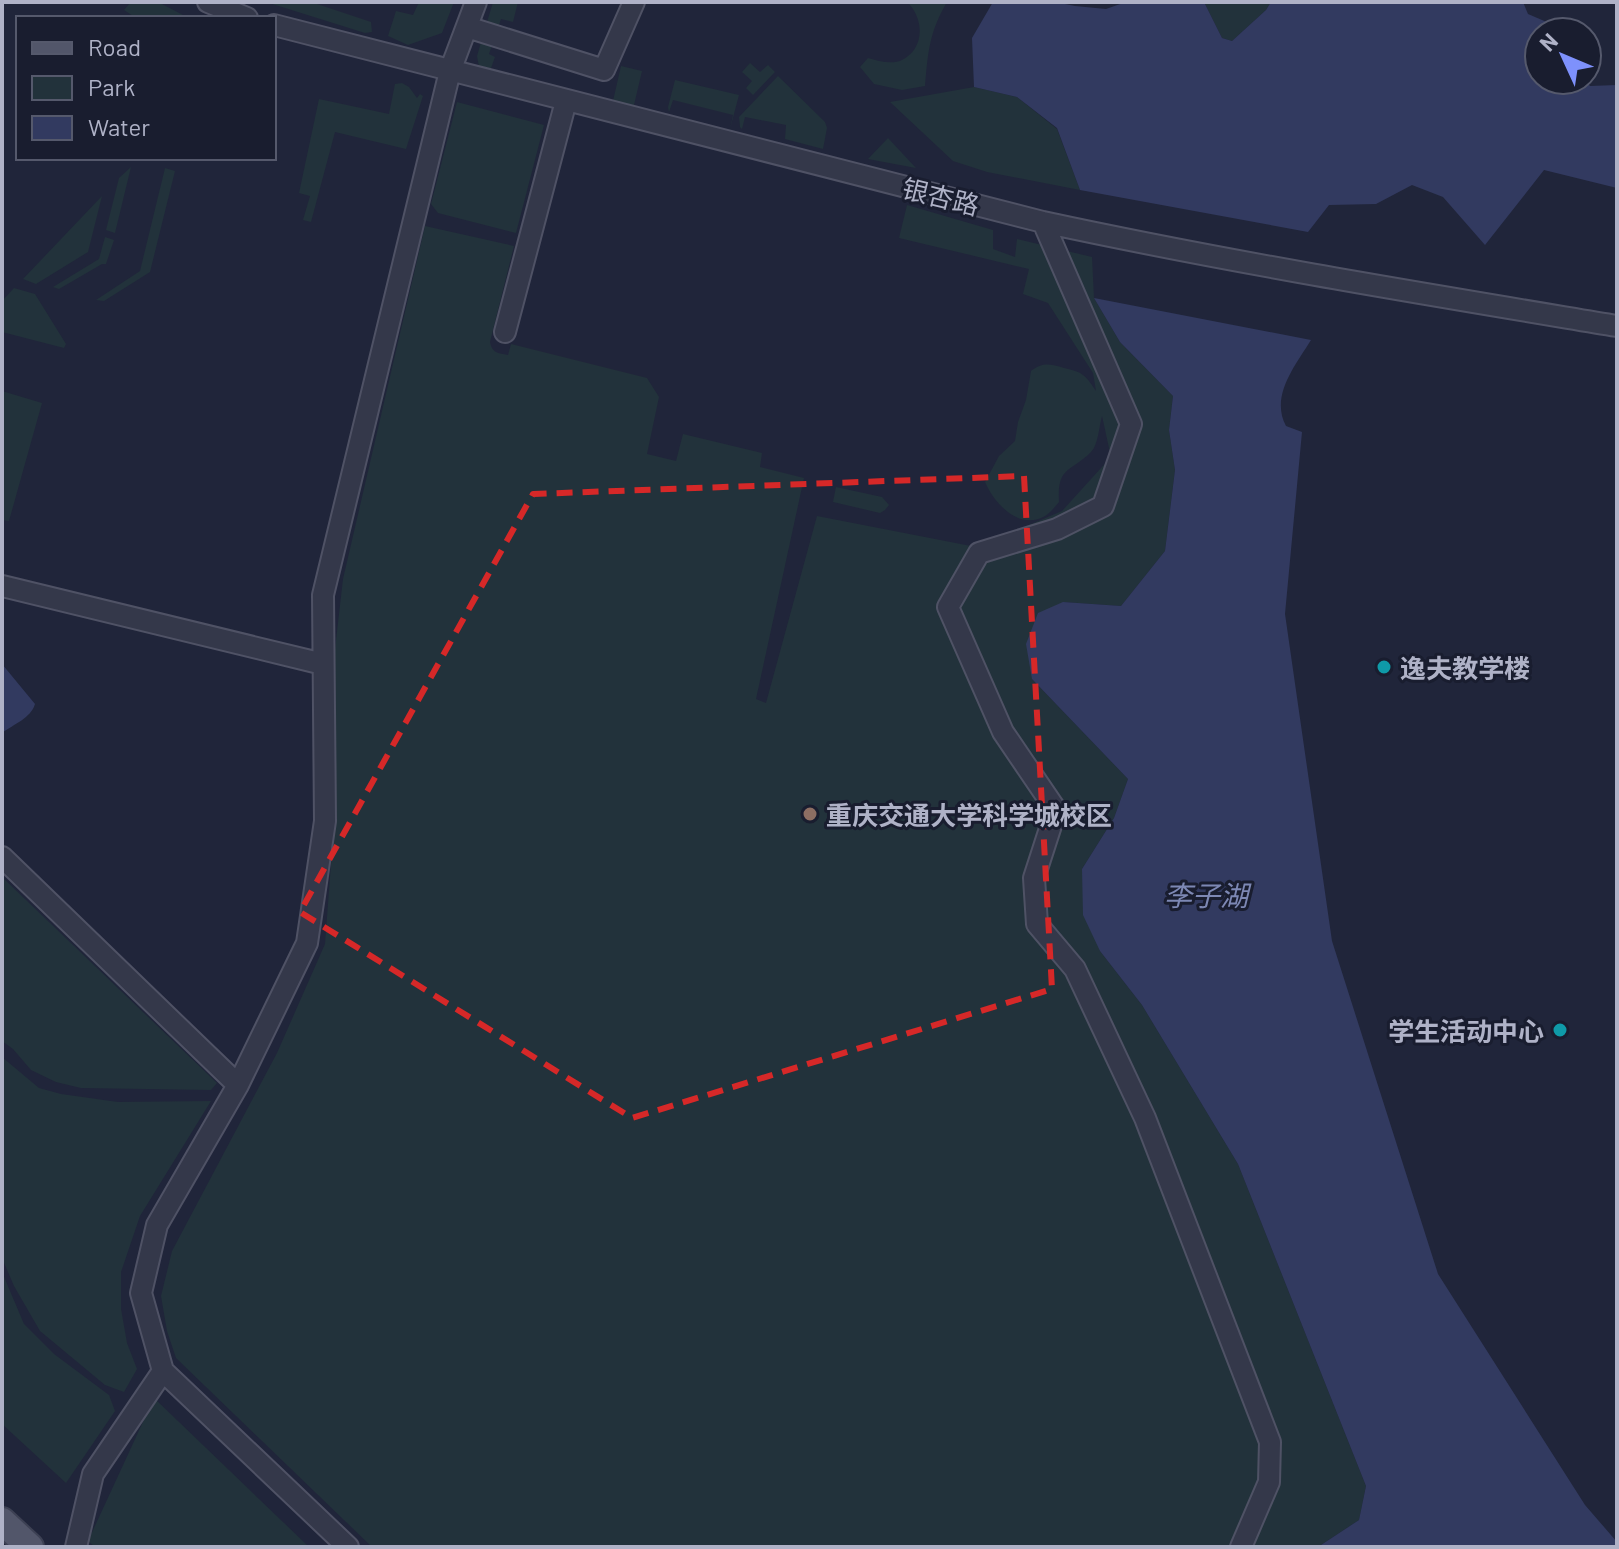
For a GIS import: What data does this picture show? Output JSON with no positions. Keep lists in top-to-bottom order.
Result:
{
  "streets": {
    "street": ["银杏路"]
  },
  "water": ["李子湖"],
  "places": ["逸夫教学楼", "重庆交通大学科学城校区", "学生活动中心"],
  "legend": ["Road", "Park", "Water"],
  "north": "top left"
}
